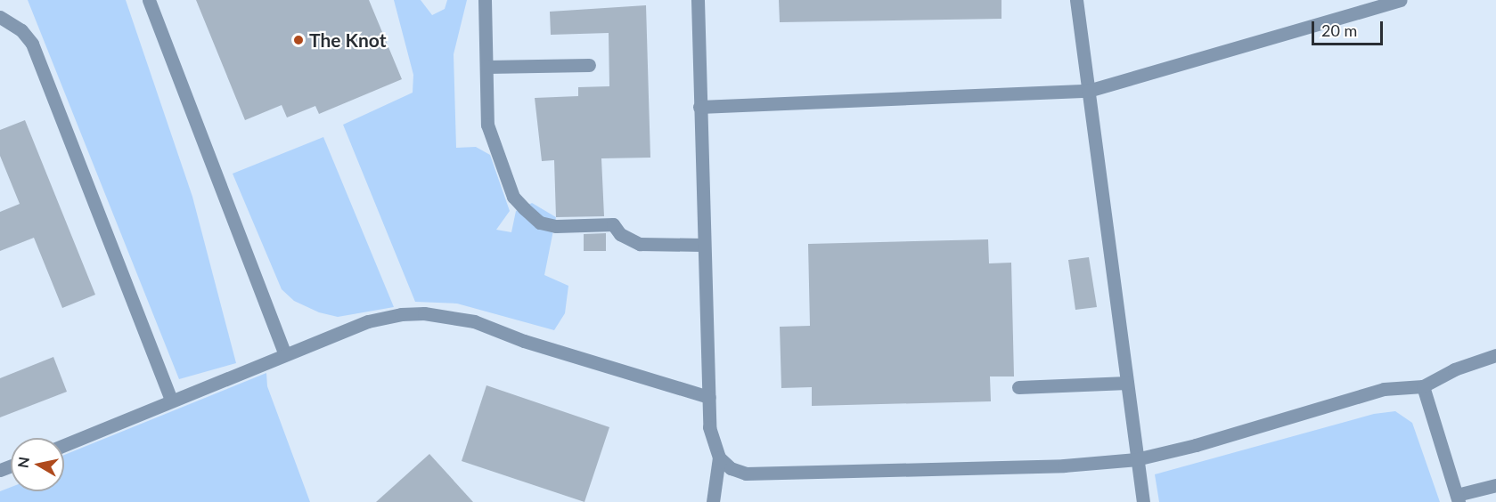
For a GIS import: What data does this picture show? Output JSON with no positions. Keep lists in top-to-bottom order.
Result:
{
  "places": ["The Knot"],
  "scale_bar": "20 m",
  "north": "left"
}
